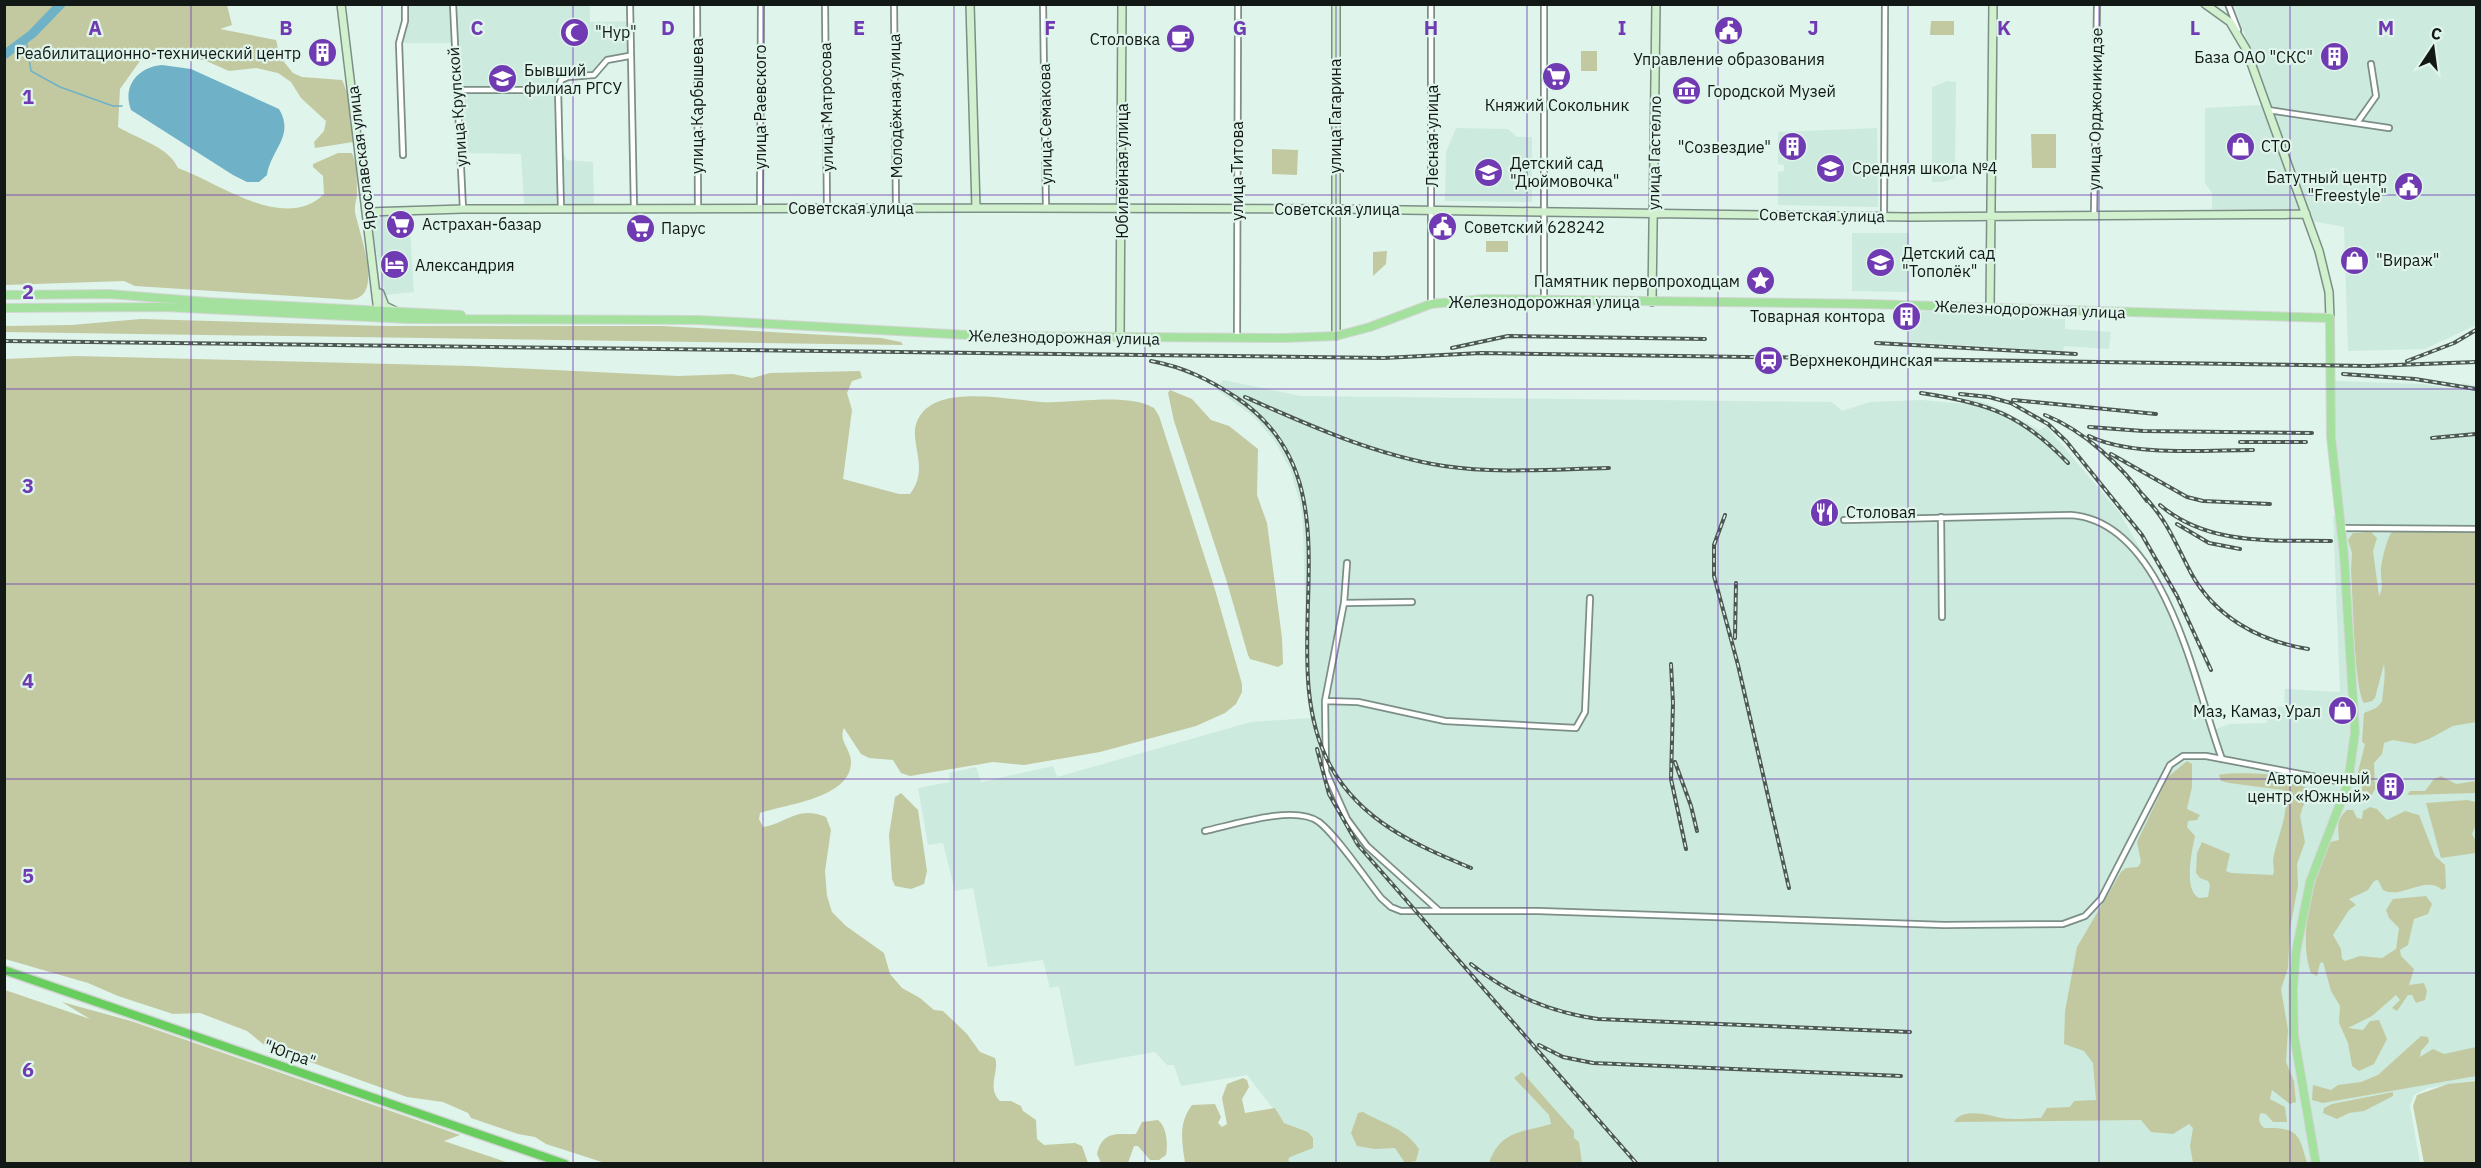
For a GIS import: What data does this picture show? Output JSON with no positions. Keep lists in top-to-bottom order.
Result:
{
  "streets": {
    "highway": ["\"Югра\""],
    "main road": ["Железнодорожная улица"],
    "street": [
      "улица Карбышева",
      "Молодёжная улица",
      "улица Крупской",
      "улица Раевского",
      "улица Матросова",
      "улица Орджоникидзе",
      "улица Гагарина",
      "улица Семакова",
      "Лесная улица",
      "улица Гастелло",
      "Ярославская улица",
      "Юбилейная улица",
      "улица Титова",
      "Советская улица"
    ]
  },
  "crossings": [
    ["улица Карбышева", "Советская улица"],
    ["Молодёжная улица", "Советская улица"],
    ["улица Крупской", "Советская улица"],
    ["улица Раевского", "Советская улица"],
    ["улица Матросова", "Советская улица"],
    ["улица Орджоникидзе", "Советская улица"],
    ["улица Гагарина", "Советская улица"],
    ["улица Гагарина", "Железнодорожная улица"],
    ["улица Семакова", "Советская улица"],
    ["Лесная улица", "Советская улица"],
    ["Лесная улица", "Железнодорожная улица"],
    ["улица Гастелло", "Советская улица"],
    ["улица Гастелло", "Железнодорожная улица"],
    ["Ярославская улица", "Советская улица"],
    ["Ярославская улица", "Железнодорожная улица"],
    ["Юбилейная улица", "Советская улица"],
    ["Юбилейная улица", "Железнодорожная улица"],
    ["улица Титова", "Советская улица"],
    ["улица Титова", "Железнодорожная улица"]
  ],
  "places": {
    "public building": ["Управление образования", "Батутный центр \"Freestyle\"", "Советский 628242"],
    "mosque": ["\"Нур\""],
    "cafe": ["Столовка"],
    "building": [
      "Реабилитационно-технический центр",
      "База ОАО \"СКС\"",
      "\"Созвездие\"",
      "Товарная контора",
      "Автомоечный центр «Южный»"
    ],
    "supermarket": ["Княжий Сокольник", "Астрахан-базар", "Парус"],
    "school or university": [
      "Бывший филиал РГСУ",
      "Средняя школа №4",
      "Детский сад \"Дюймовочка\"",
      "Детский сад \"Тополёк\""
    ],
    "museum": ["Городской Музей"],
    "shop": ["СТО", "\"Вираж\"", "Маз, Камаз, Урал"],
    "hotel": ["Александрия"],
    "place": ["Памятник первопроходцам"],
    "station": ["Верхнекондинская"],
    "restaurant": ["Столовая"]
  },
  "north": "top",
  "grid": {
    "columns": [
      "A",
      "B",
      "C",
      "D",
      "E",
      "F",
      "G",
      "H",
      "I",
      "J",
      "K",
      "L",
      "M"
    ],
    "rows": [
      "1",
      "2",
      "3",
      "4",
      "5",
      "6"
    ]
  }
}
